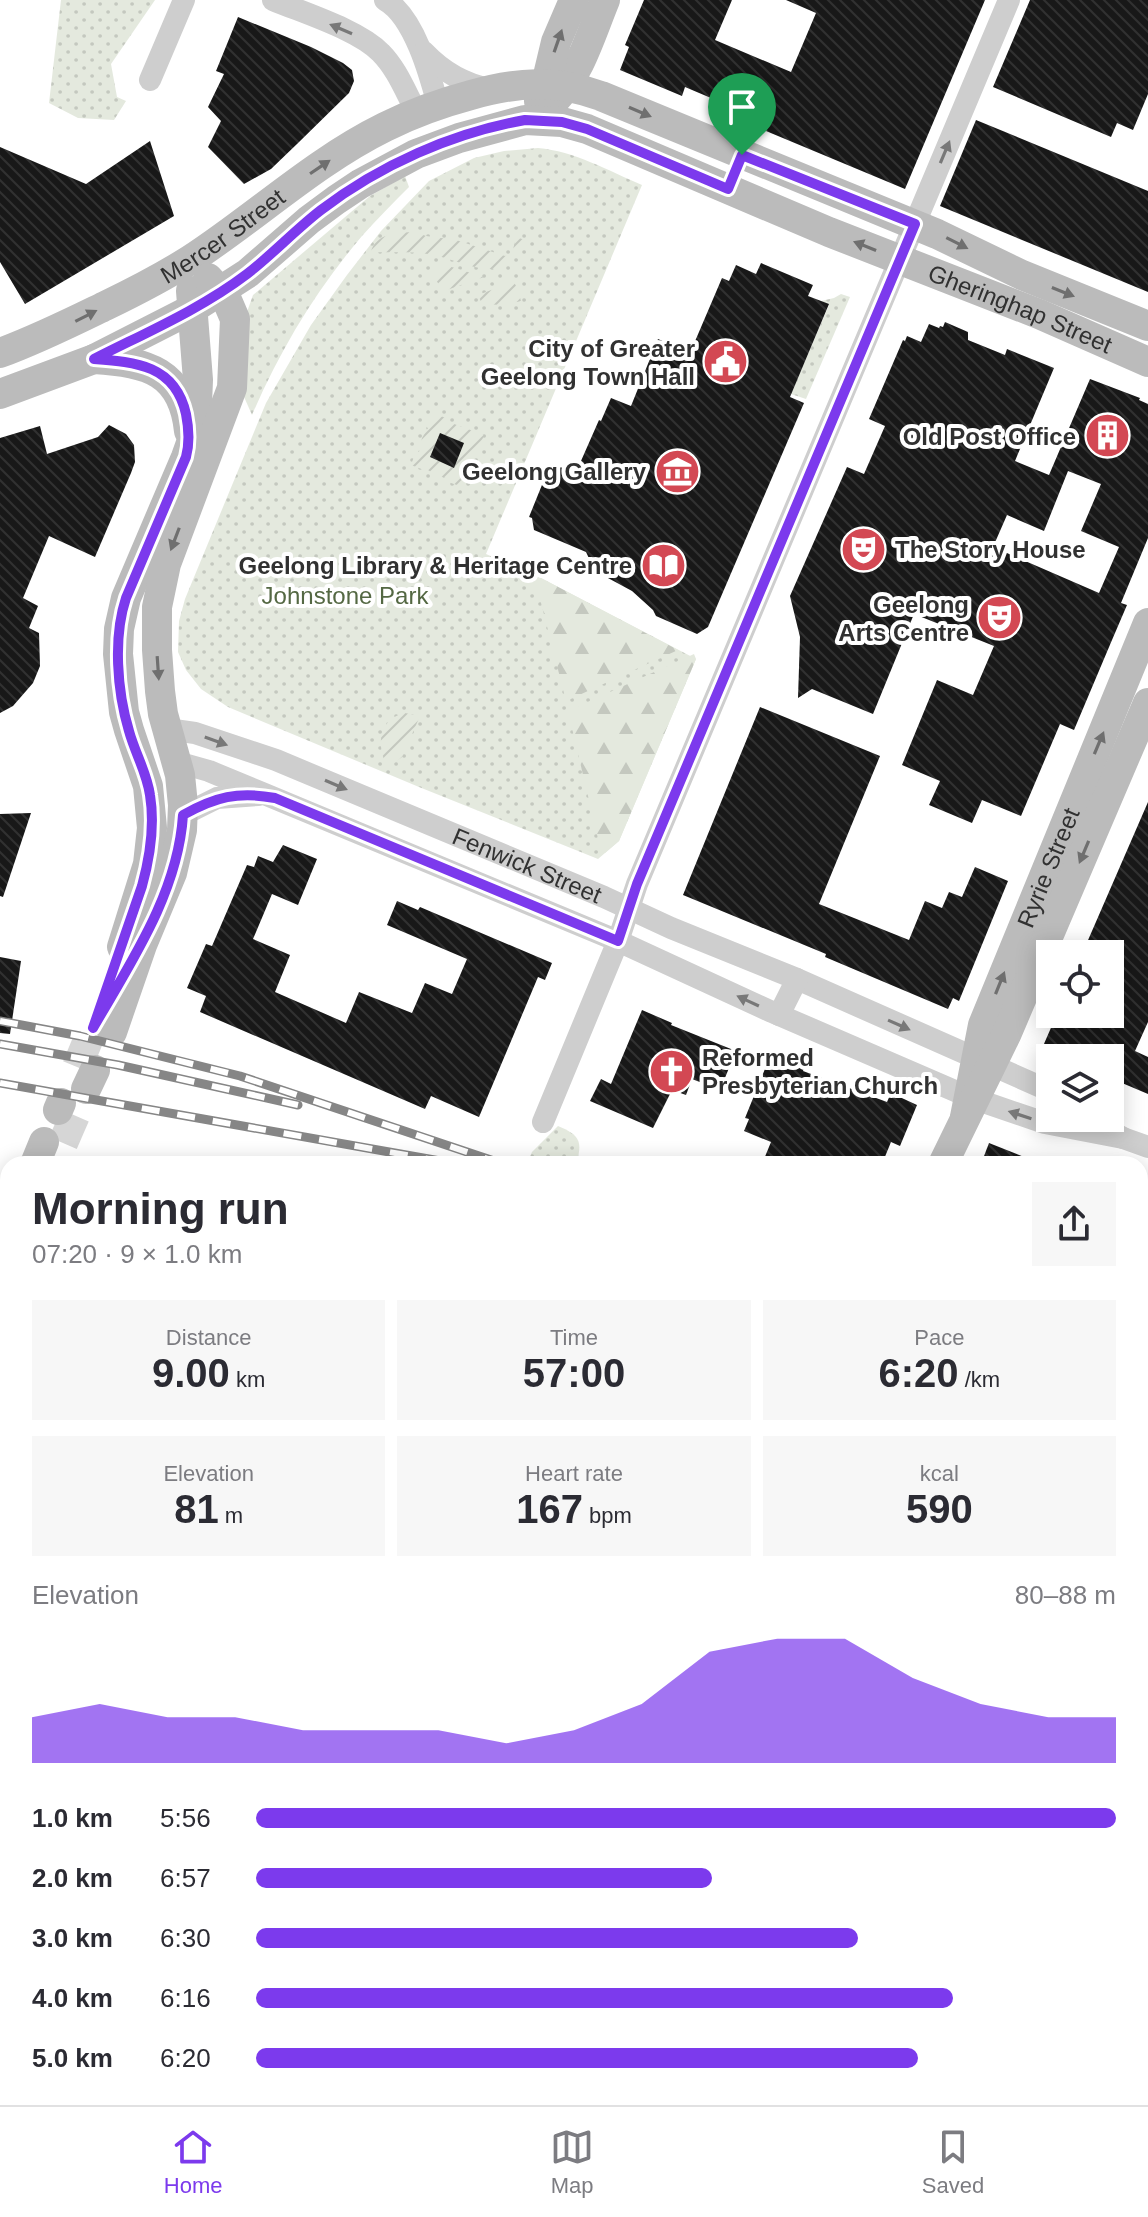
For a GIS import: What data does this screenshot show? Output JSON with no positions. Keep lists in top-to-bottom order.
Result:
{
  "streets": {
    "street": [
      "Mercer Street",
      "Gheringhap Street",
      "Fenwick Street",
      "Ryrie Street"
    ]
  },
  "crossings": [
    ["Mercer Street", "Gheringhap Street"],
    ["Fenwick Street", "Ryrie Street"]
  ],
  "parks": ["Johnstone Park"],
  "places": {
    "public building": ["City of Greater Geelong Town Hall"],
    "building": ["Old Post Office"],
    "museum": ["Geelong Gallery"],
    "theatre": ["The Story House", "Geelong Arts Centre"],
    "library": ["Geelong Library & Heritage Centre"],
    "church": ["Reformed Presbyterian Church"]
  },
  "page": {
    "heading": ["Morning run", "07:20 · 9 × 1.0 km"],
    "stats": [
      ["Distance", "9.00 km"],
      ["Time", "57:00"],
      ["Pace", "6:20 /km"],
      ["Elevation", "81 m"],
      ["Heart rate", "167 bpm"],
      ["kcal", "590"]
    ],
    "chart": ["Elevation", "80–88 m"],
    "list": [
      {
        "name": "1.0 km",
        "note": "5:56"
      },
      {
        "name": "2.0 km",
        "note": "6:57"
      },
      {
        "name": "3.0 km",
        "note": "6:30"
      },
      {
        "name": "4.0 km",
        "note": "6:16"
      },
      {
        "name": "5.0 km",
        "note": "6:20"
      }
    ],
    "tabs": ["Home", "Map", "Saved"]
  }
}
